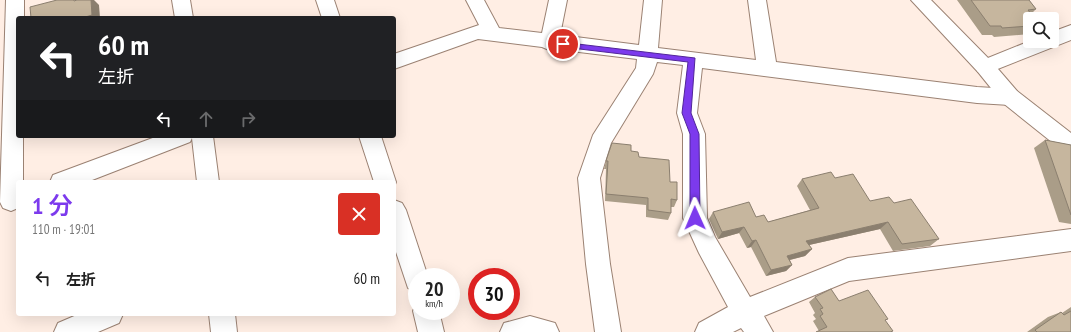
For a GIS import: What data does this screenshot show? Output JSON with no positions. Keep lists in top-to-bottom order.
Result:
{
  "page": {
    "turn": ["60 m", "左折"],
    "heading": ["1 分", "110 m · 19:01"],
    "list": [
      {
        "name": "左折",
        "value": "60 m"
      }
    ],
    "speed": "20 km/h",
    "limit": "30"
  }
}
